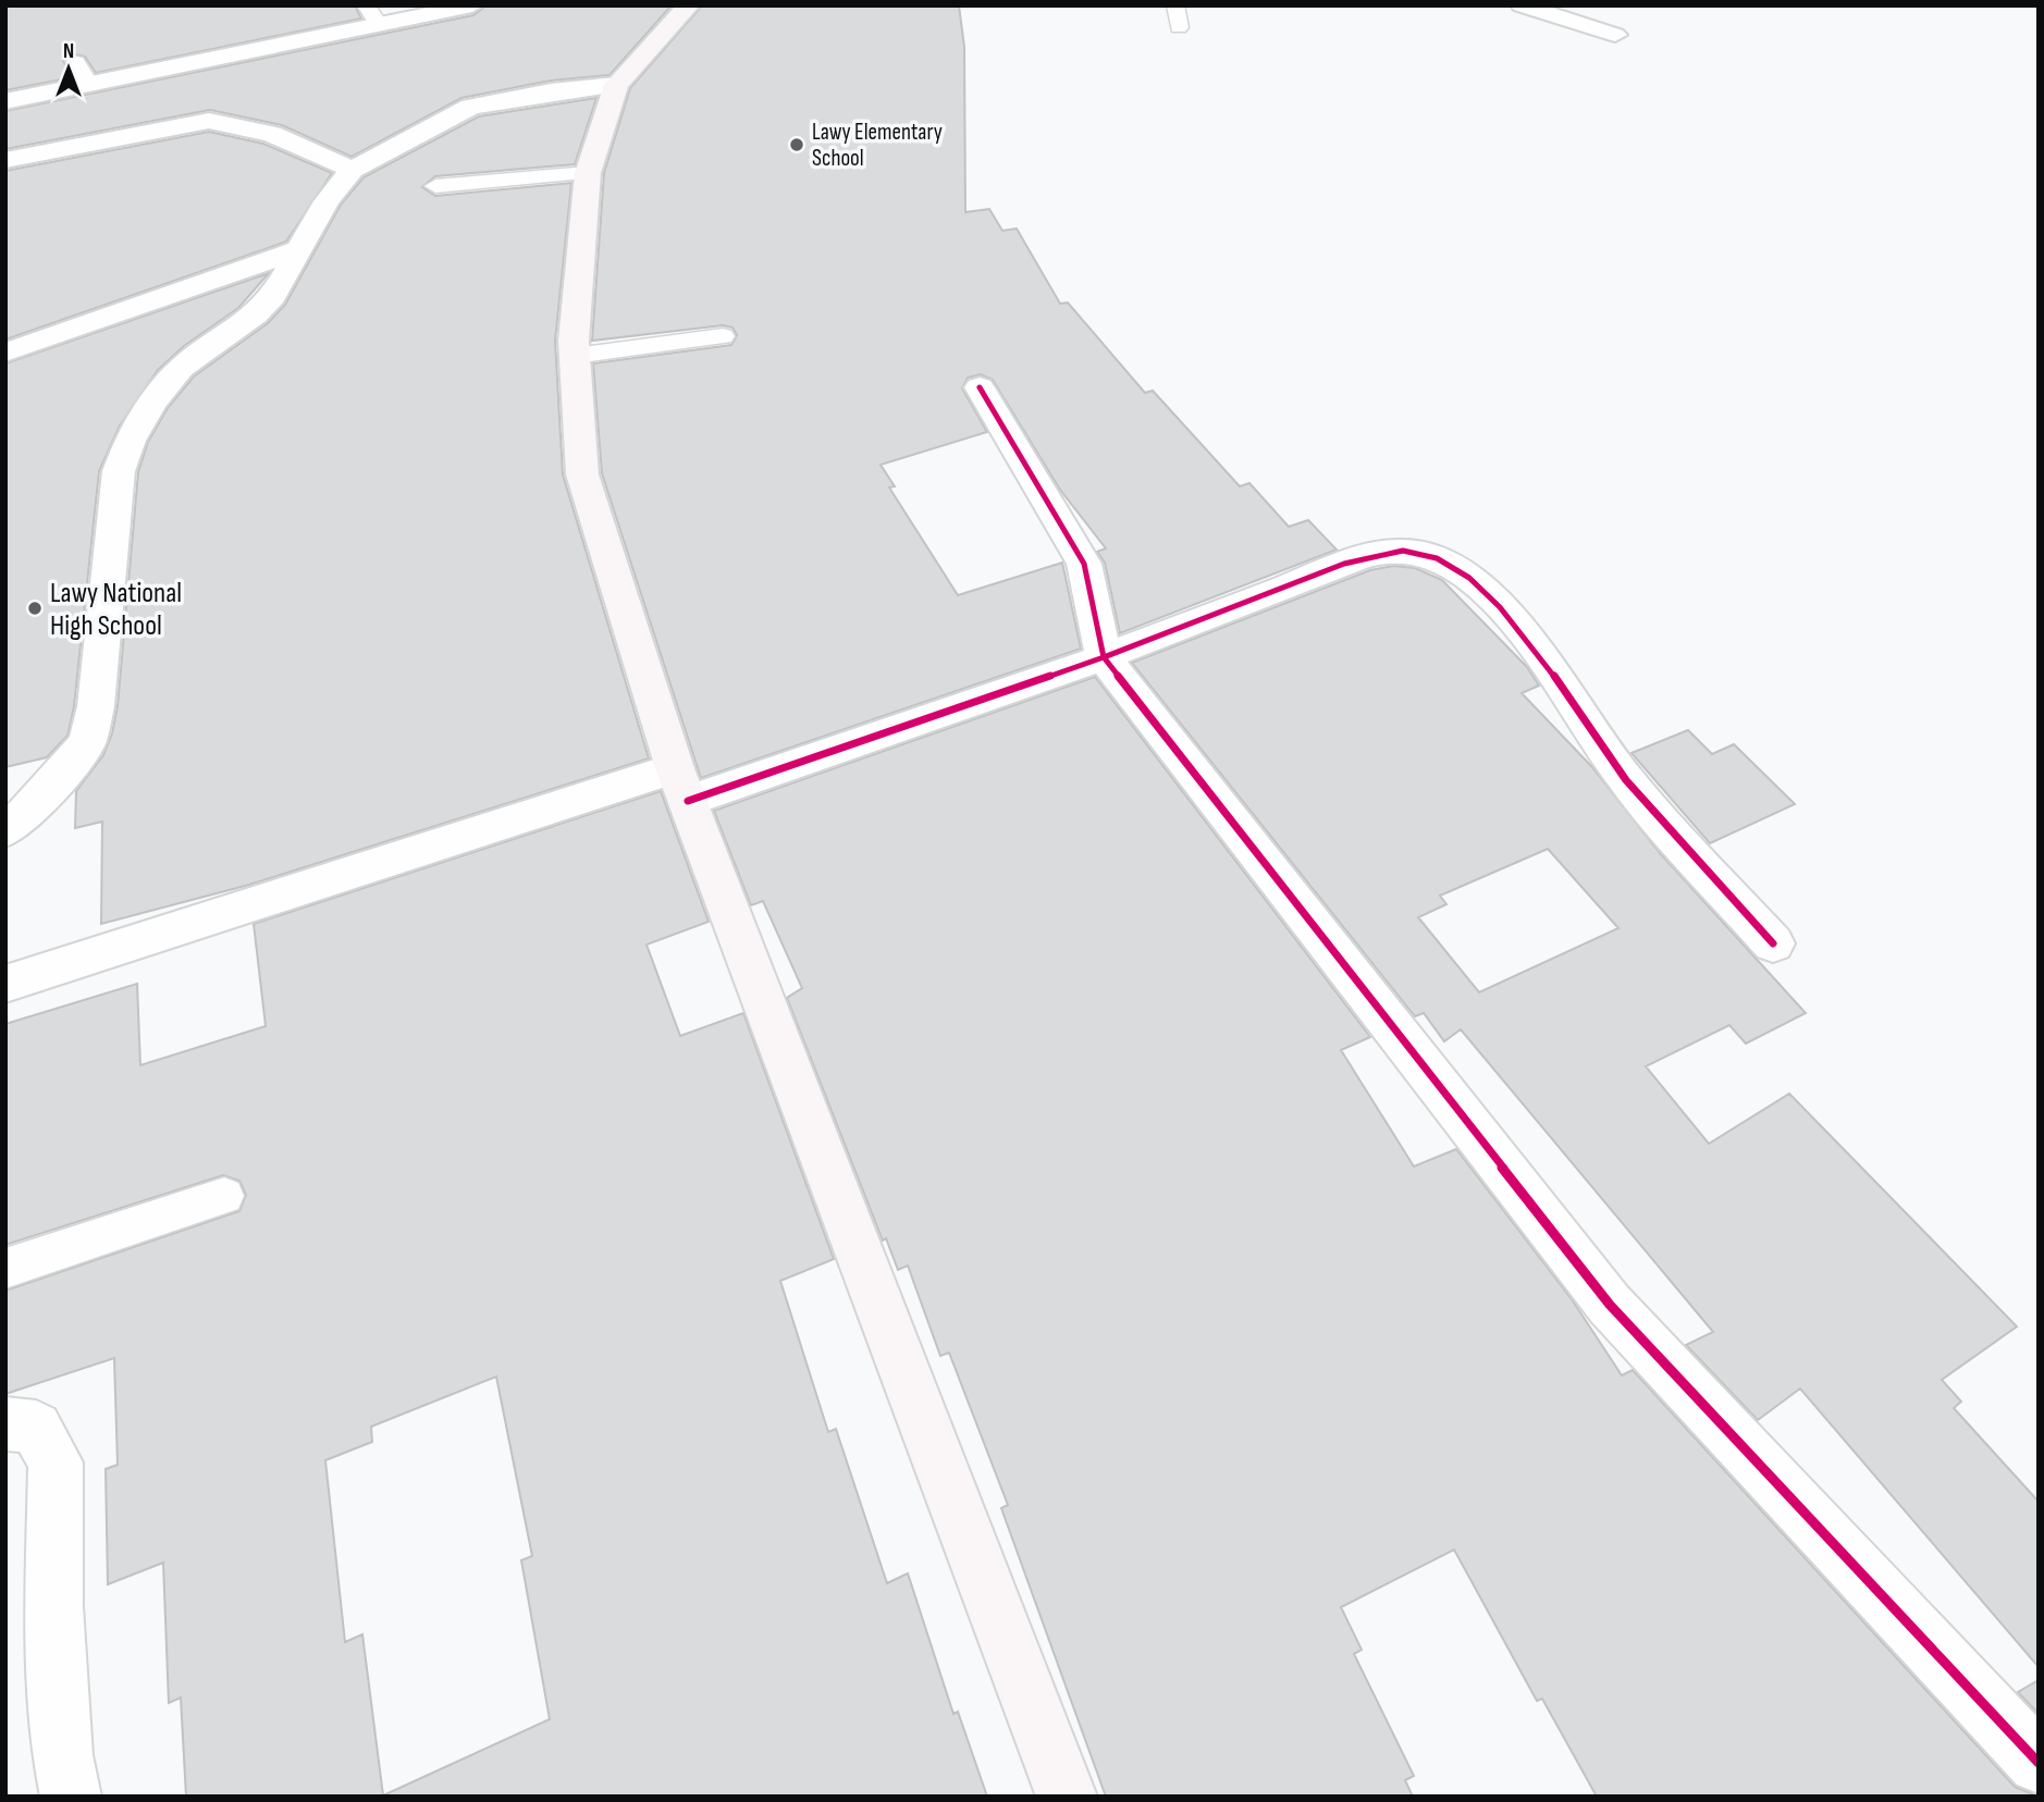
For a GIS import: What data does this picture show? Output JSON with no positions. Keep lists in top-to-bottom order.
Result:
{
  "places": ["Lawy Elementary School", "Lawy National High School"],
  "north": "top"
}
